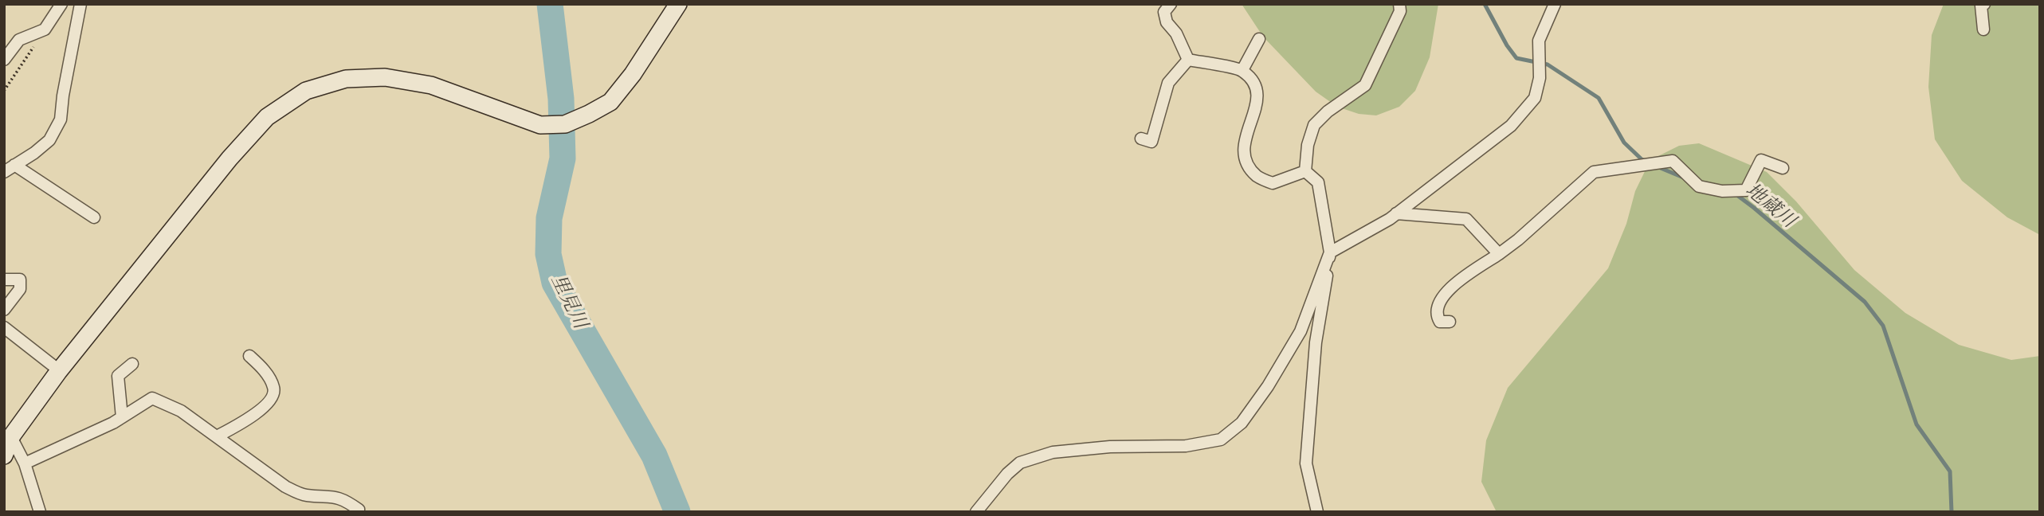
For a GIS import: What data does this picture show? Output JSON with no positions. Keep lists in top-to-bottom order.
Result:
{
  "water": ["地蔵川", "里見川"]
}
